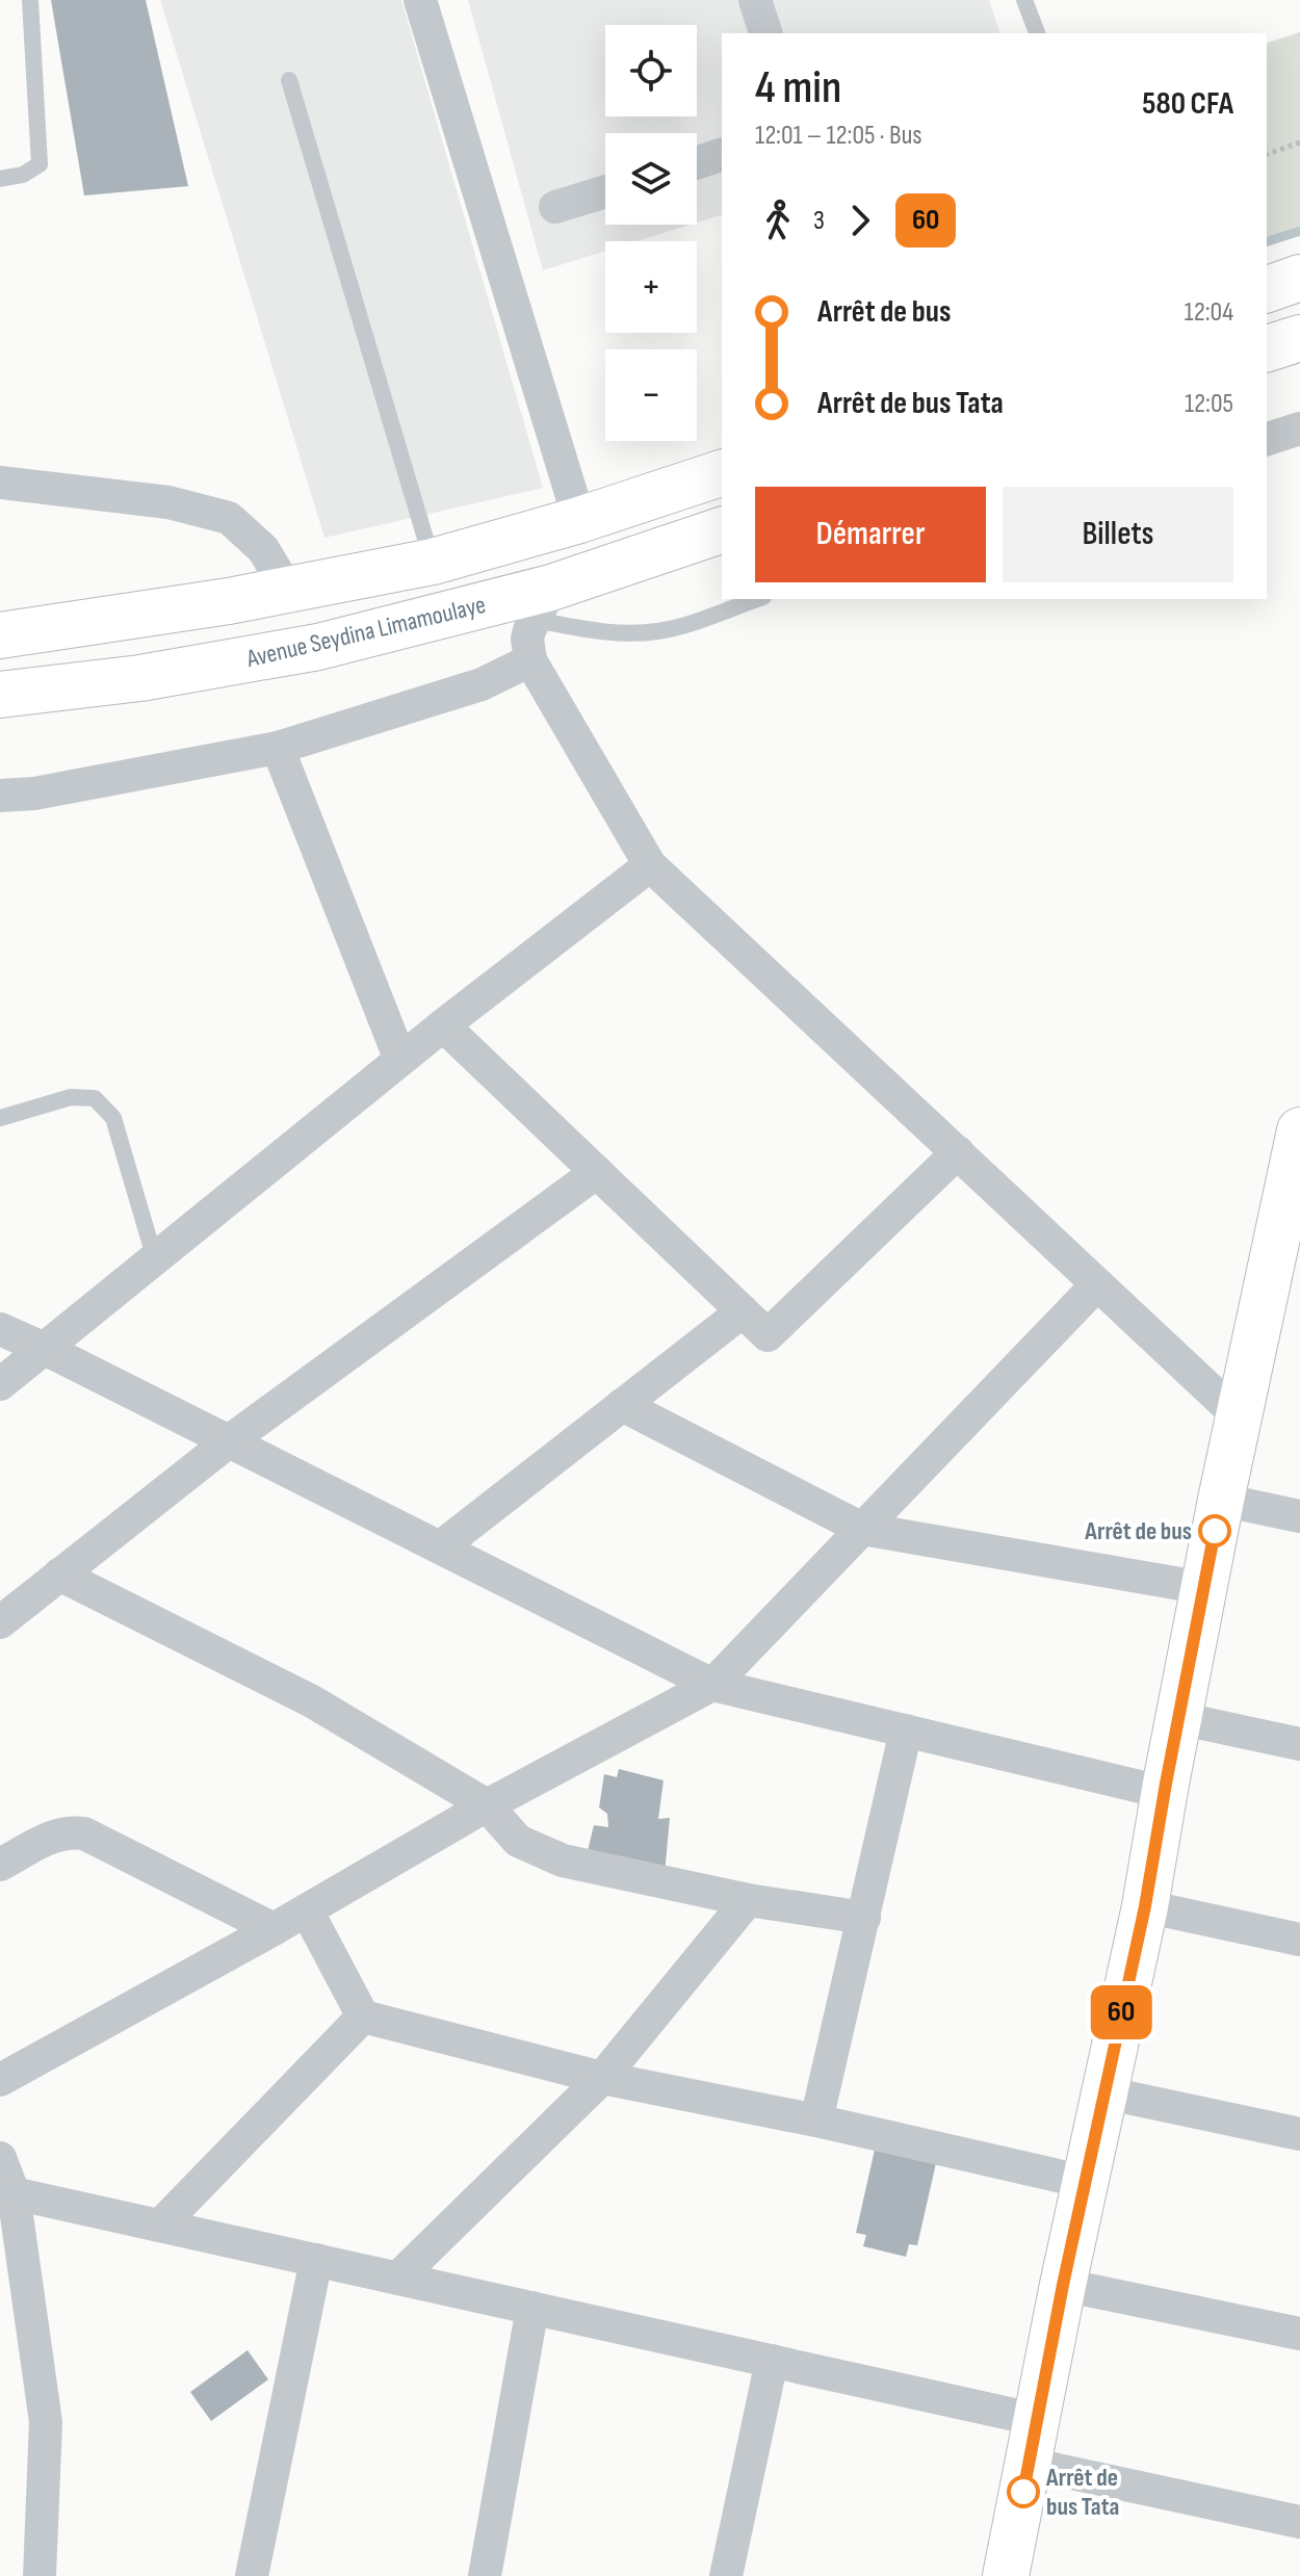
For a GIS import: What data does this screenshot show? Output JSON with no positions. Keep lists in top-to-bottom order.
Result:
{
  "streets": {
    "main road": ["Avenue Seydina Limamoulaye"]
  },
  "places": ["Arrêt de bus", "Arrêt de bus Tata"],
  "lines": ["bus line 60"],
  "page": {
    "on_map": "60",
    "map_buttons": ["+", "−"],
    "heading": ["4 min", "12:01 – 12:05 · Bus", "580 CFA"],
    "legs": ["3", "60"],
    "list": [
      {
        "name": "Arrêt de bus",
        "value": "12:04"
      },
      {
        "name": "Arrêt de bus Tata",
        "value": "12:05"
      }
    ],
    "buttons": ["Démarrer", "Billets"]
  }
}
